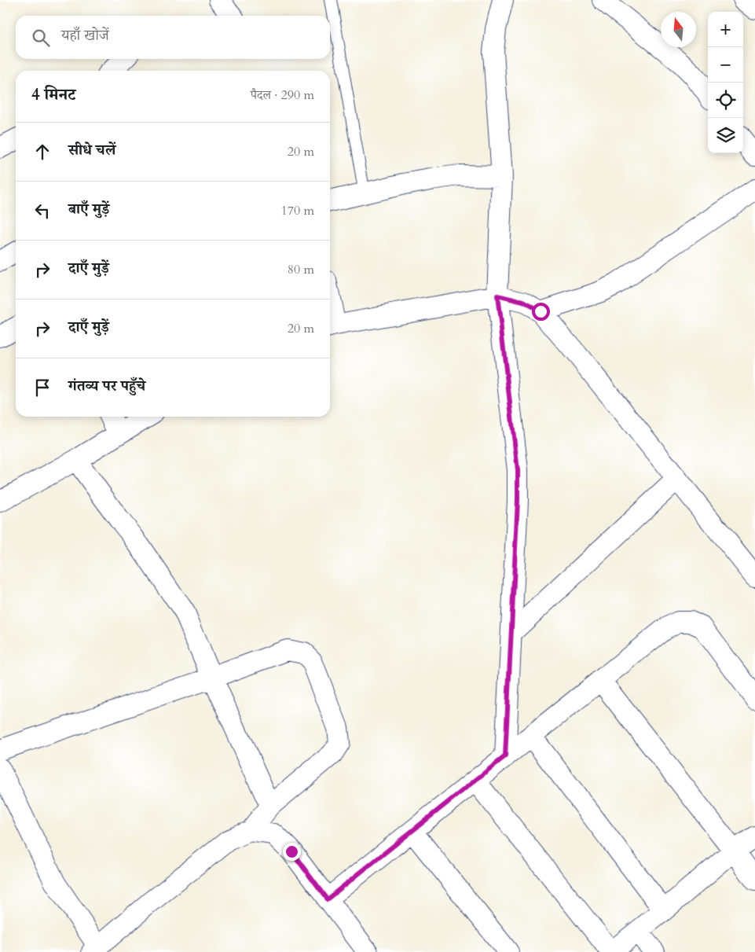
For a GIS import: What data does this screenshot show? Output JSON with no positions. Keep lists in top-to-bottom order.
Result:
{
  "north": "top",
  "page": {
    "map_buttons": ["+", "−"],
    "search": "यहाँ खोजें",
    "heading": ["4 मिनट", "पैदल · 290 m"],
    "list": [
      ["सीधे चलें", "20 m"],
      ["बाएँ मुड़ें", "170 m"],
      ["दाएँ मुड़ें", "80 m"],
      ["दाएँ मुड़ें", "20 m"],
      "गंतव्य पर पहुँचे"
    ]
  }
}
